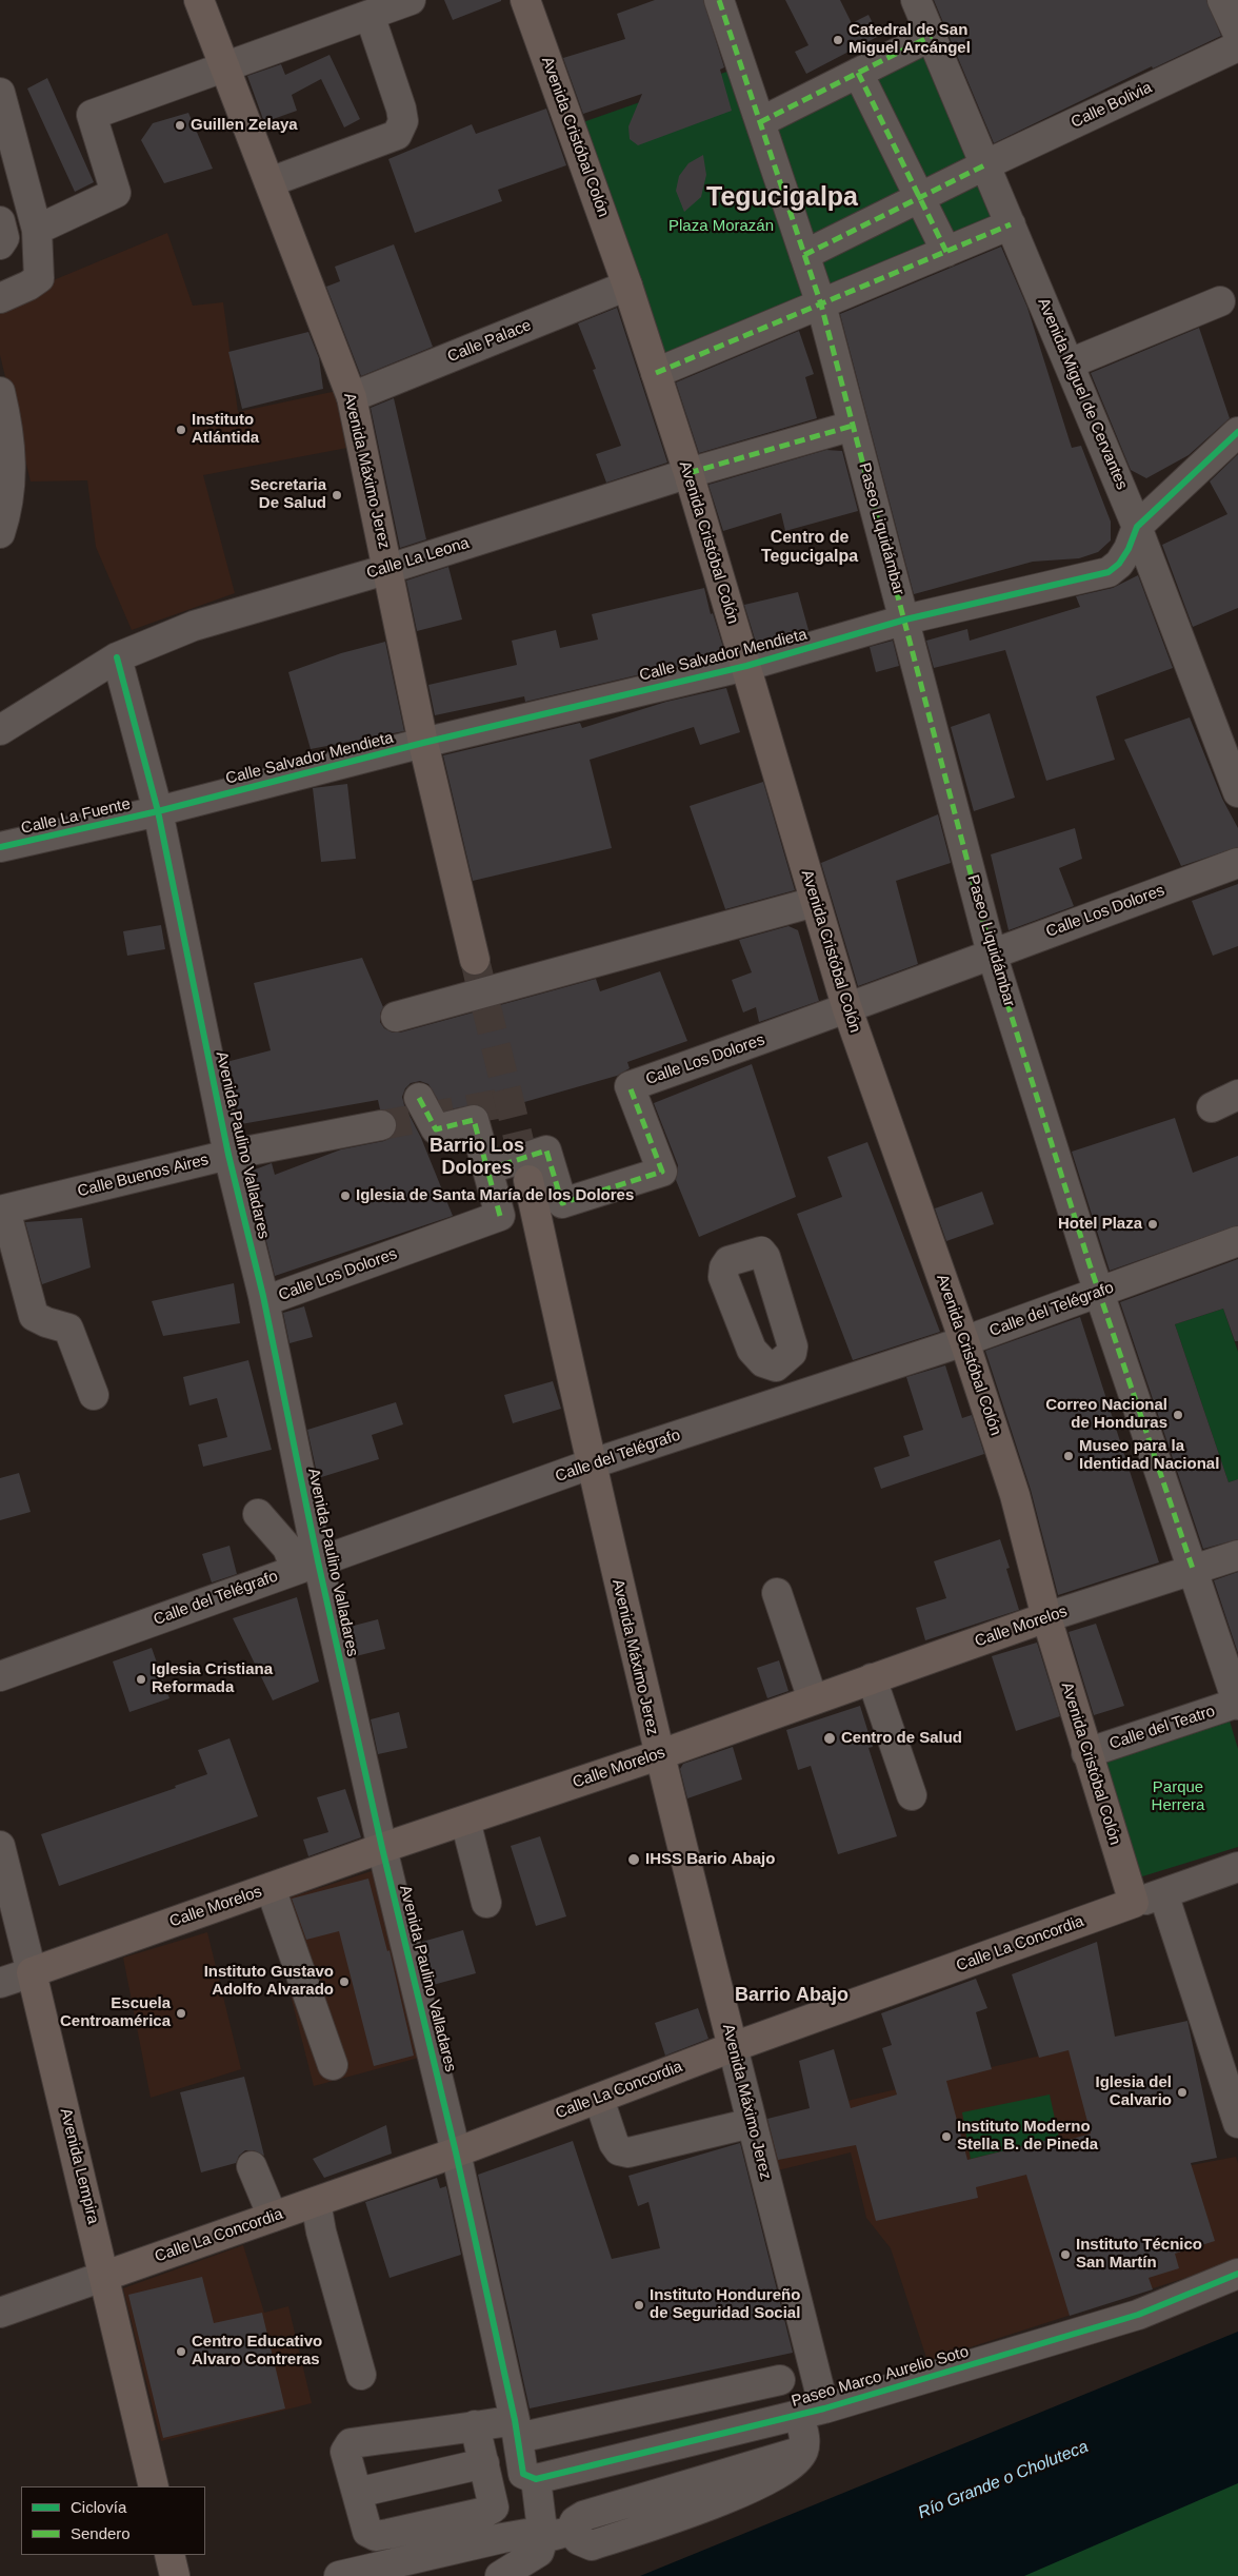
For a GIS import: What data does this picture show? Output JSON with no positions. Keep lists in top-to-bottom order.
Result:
{
  "streets": {
    "main road": [
      "Avenida Cristóbal Colón",
      "Avenida Máximo Jerez",
      "Calle Morelos",
      "Calle La Concordia",
      "Avenida Lempira"
    ],
    "street": [
      "Calle Bolivia",
      "Calle Palace",
      "Avenida Miguel de Cervantes",
      "Paseo Liquidámbar",
      "Calle La Leona",
      "Calle Salvador Mendieta",
      "Calle La Fuente",
      "Calle Los Dolores",
      "Avenida Paulino Valladares",
      "Calle Buenos Aires",
      "Calle del Telégrafo",
      "Calle del Teatro",
      "Paseo Marco Aurelio Soto"
    ]
  },
  "crossings": [
    ["Calle Bolivia", "Avenida Miguel de Cervantes"],
    ["Calle Bolivia", "Paseo Liquidámbar"],
    ["Avenida Cristóbal Colón", "Calle Palace"],
    ["Avenida Cristóbal Colón", "Calle La Leona"],
    ["Avenida Cristóbal Colón", "Calle Salvador Mendieta"],
    ["Avenida Cristóbal Colón", "Calle Los Dolores"],
    ["Avenida Cristóbal Colón", "Calle del Telégrafo"],
    ["Avenida Cristóbal Colón", "Calle Morelos"],
    ["Avenida Cristóbal Colón", "Calle del Teatro"],
    ["Avenida Cristóbal Colón", "Calle La Concordia"],
    ["Calle Palace", "Avenida Máximo Jerez"],
    ["Avenida Miguel de Cervantes", "Calle Salvador Mendieta"],
    ["Avenida Máximo Jerez", "Calle La Leona"],
    ["Avenida Máximo Jerez", "Calle Salvador Mendieta"],
    ["Avenida Máximo Jerez", "Avenida Paulino Valladares"],
    ["Avenida Máximo Jerez", "Calle del Telégrafo"],
    ["Avenida Máximo Jerez", "Calle Morelos"],
    ["Avenida Máximo Jerez", "Calle La Concordia"],
    ["Avenida Máximo Jerez", "Paseo Marco Aurelio Soto"],
    ["Paseo Liquidámbar", "Calle La Leona"],
    ["Paseo Liquidámbar", "Calle Salvador Mendieta"],
    ["Paseo Liquidámbar", "Calle Los Dolores"],
    ["Paseo Liquidámbar", "Calle del Telégrafo"],
    ["Paseo Liquidámbar", "Calle Morelos"],
    ["Paseo Liquidámbar", "Calle del Teatro"],
    ["Calle La Leona", "Avenida Paulino Valladares"],
    ["Calle Salvador Mendieta", "Calle La Fuente"],
    ["Calle Salvador Mendieta", "Avenida Paulino Valladares"],
    ["Calle La Fuente", "Avenida Paulino Valladares"],
    ["Calle Los Dolores", "Avenida Paulino Valladares"],
    ["Avenida Paulino Valladares", "Calle Buenos Aires"],
    ["Avenida Paulino Valladares", "Calle del Telégrafo"],
    ["Avenida Paulino Valladares", "Calle Morelos"],
    ["Avenida Paulino Valladares", "Calle La Concordia"],
    ["Avenida Paulino Valladares", "Paseo Marco Aurelio Soto"],
    ["Calle Morelos", "Avenida Lempira"],
    ["Calle La Concordia", "Avenida Lempira"]
  ],
  "districts": [
    "Tegucigalpa",
    "Centro de Tegucigalpa",
    "Barrio Los Dolores",
    "Barrio Abajo"
  ],
  "water": ["Río Grande o Choluteca"],
  "parks": ["Plaza Morazán", "Parque Herrera"],
  "places": [
    "Catedral de San Miguel Arcángel",
    "Guillen Zelaya",
    "Instituto Atlántida",
    "Secretaria De Salud",
    "Iglesia de Santa María de los Dolores",
    "Hotel Plaza",
    "Correo Nacional de Honduras",
    "Museo para la Identidad Nacional",
    "Iglesia Cristiana Reformada",
    "Centro de Salud",
    "IHSS Bario Abajo",
    "Instituto Gustavo Adolfo Alvarado",
    "Escuela Centroamérica",
    "Iglesia del Calvario",
    "Instituto Moderno Stella B. de Pineda",
    "Instituto Técnico San Martín",
    "Instituto Hondureño de Seguridad Social",
    "Centro Educativo Alvaro Contreras"
  ],
  "legend": ["Ciclovía", "Sendero"]
}
